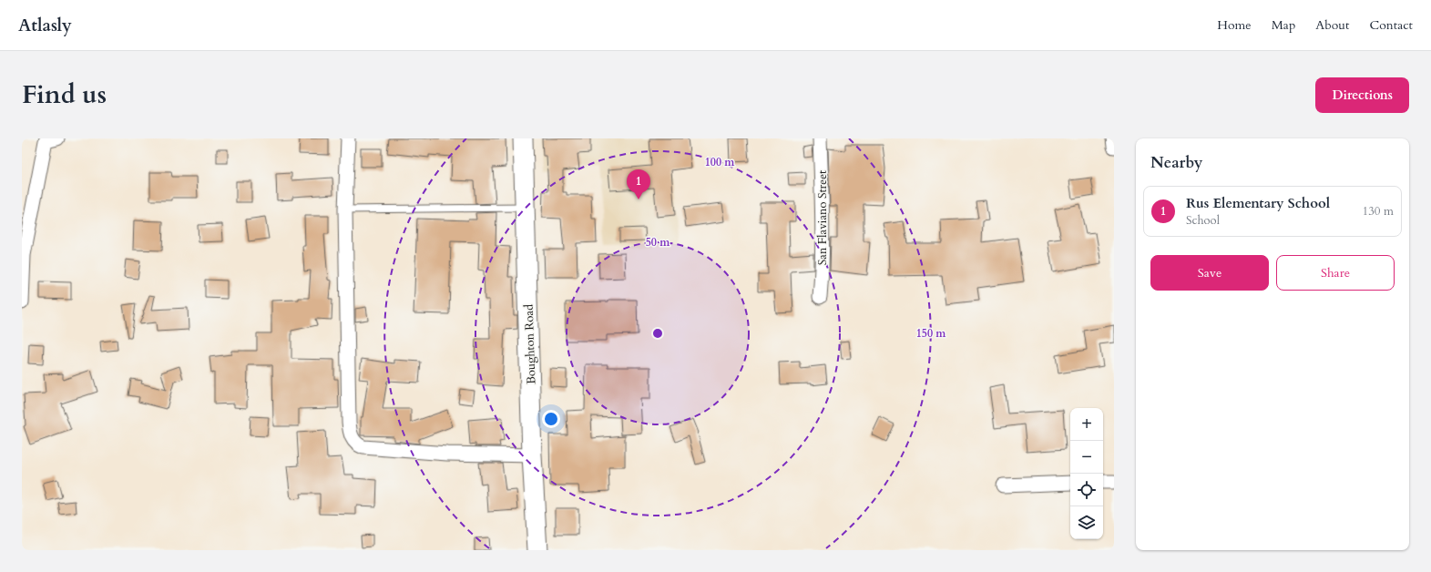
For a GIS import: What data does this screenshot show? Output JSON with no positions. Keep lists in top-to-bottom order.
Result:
{
  "streets": {
    "main road": ["Boughton Road"],
    "street": ["San Flaviano Street"]
  },
  "page": {
    "header": "Atlasly",
    "nav": [
      "Home",
      "Map",
      "About",
      "Contact"
    ],
    "title": "Find us",
    "buttons": [
      "Directions",
      ["Save", "Share"]
    ],
    "heading": "Nearby",
    "pins": "1",
    "list": [
      {
        "mark": "1",
        "name": "Rus Elementary School",
        "note": "School",
        "value": "130 m"
      }
    ],
    "map_buttons": ["+", "−"]
  },
  "rings": ["100 m", "50 m", "150 m"]
}
